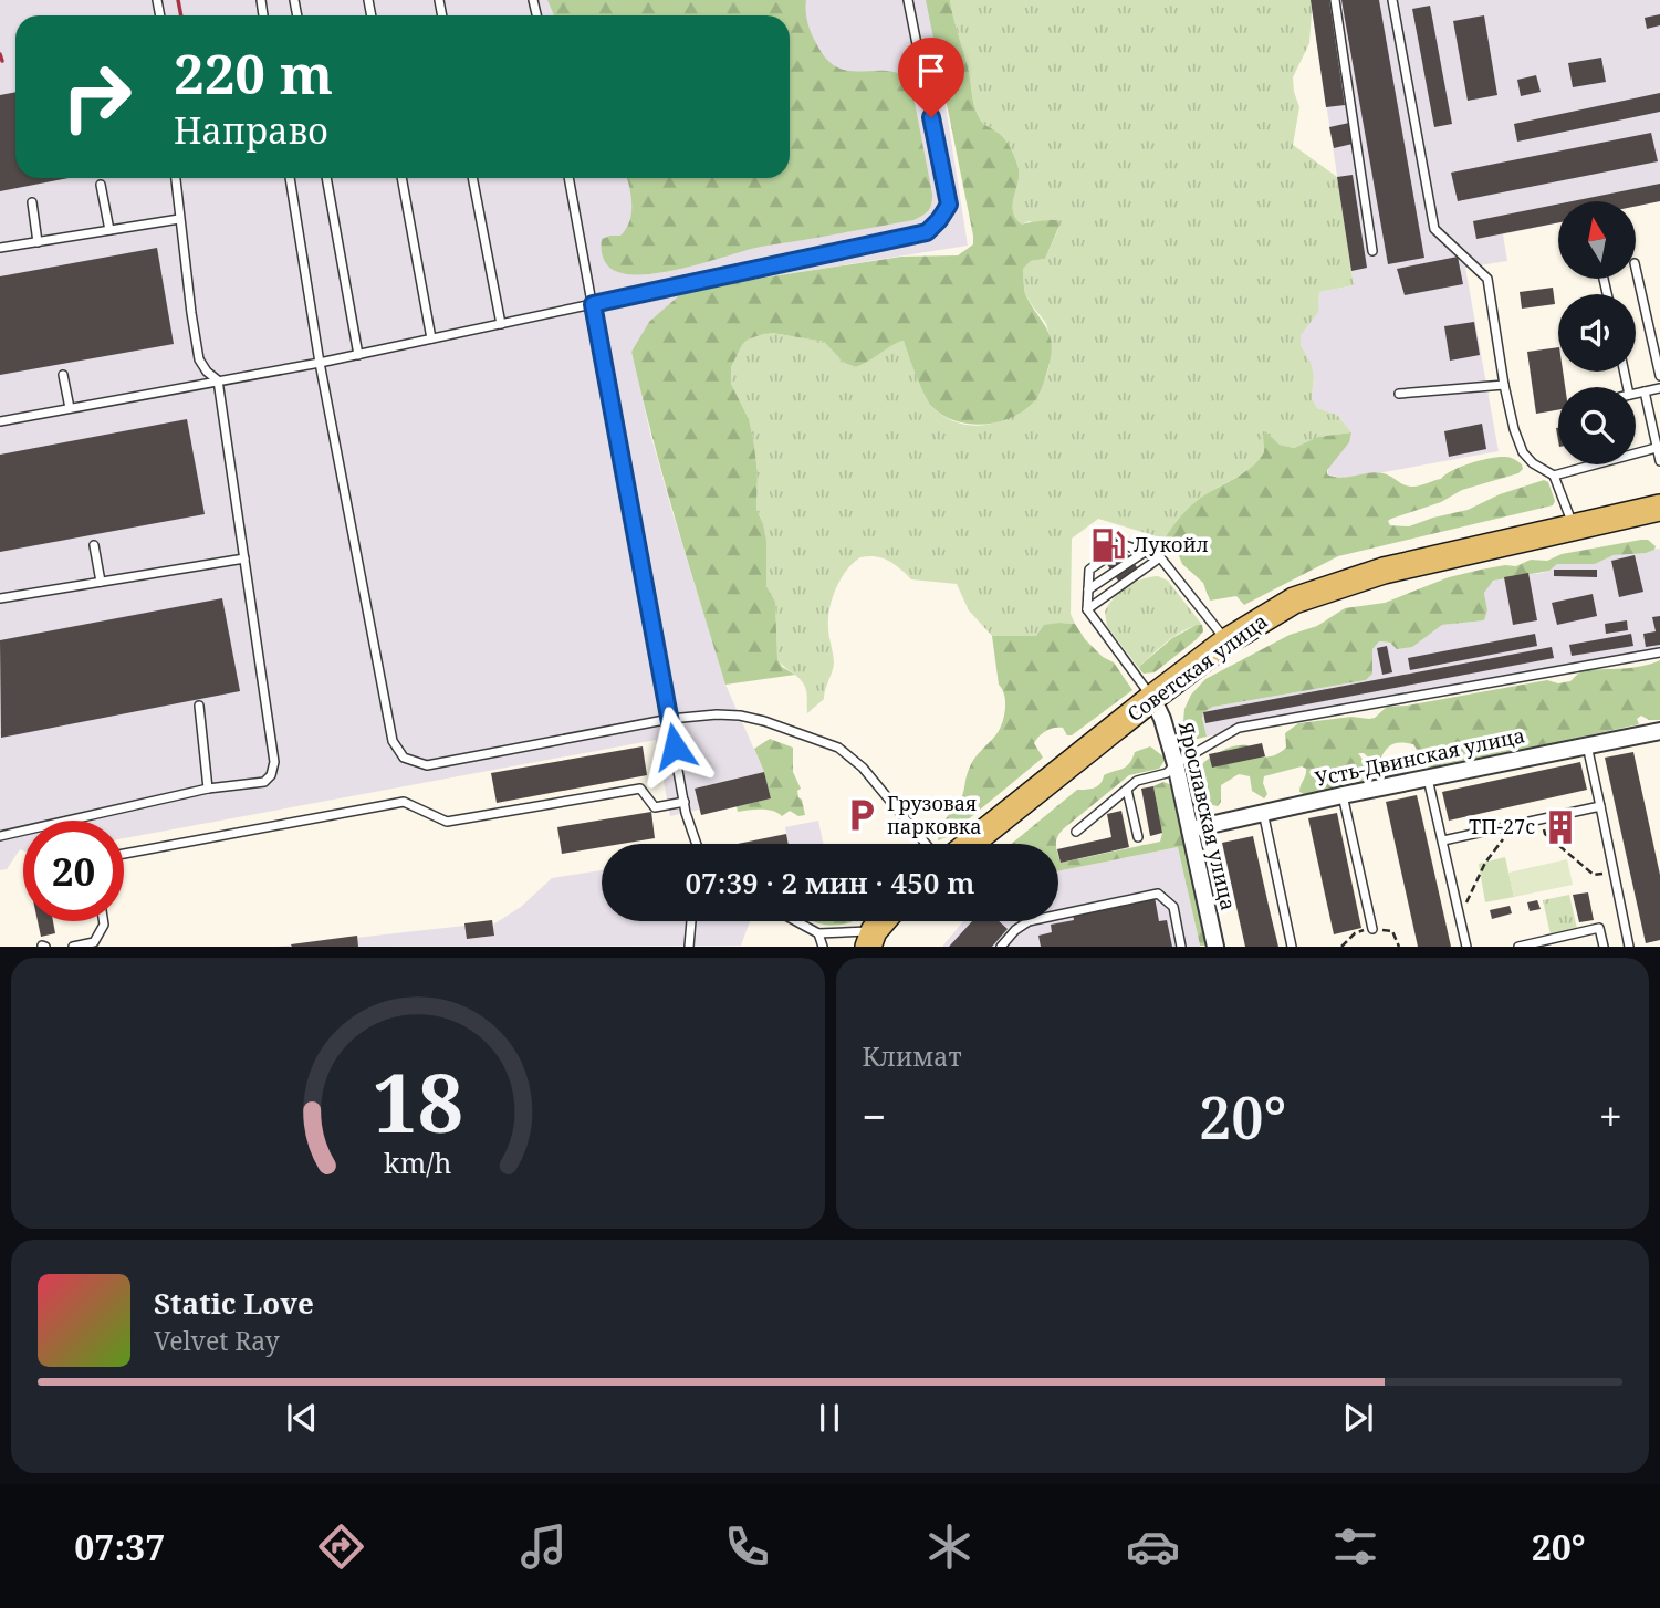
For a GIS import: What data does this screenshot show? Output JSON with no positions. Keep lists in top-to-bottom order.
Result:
{
  "streets": {
    "main road": ["Советская улица"],
    "street": ["Усть-Двинская улица", "Ярославская улица"]
  },
  "crossings": [
    ["Советская улица", "Ярославская улица"],
    ["Усть-Двинская улица", "Ярославская улица"]
  ],
  "places": {
    "fuel station": ["Лукойл"],
    "parking": ["Грузовая парковка"],
    "building": ["ТП-27c"]
  },
  "north": "top",
  "page": {
    "turn": ["220 m", "Направо"],
    "limit": "20",
    "trip": "07:39 · 2 мин · 450 m",
    "tile": "Климат",
    "heat": ["−", "20°", "+"],
    "song": ["Static Love", "Velvet Ray"],
    "tabs": ["07:37", "20°"],
    "gauge": ["18", "km/h"]
  }
}
